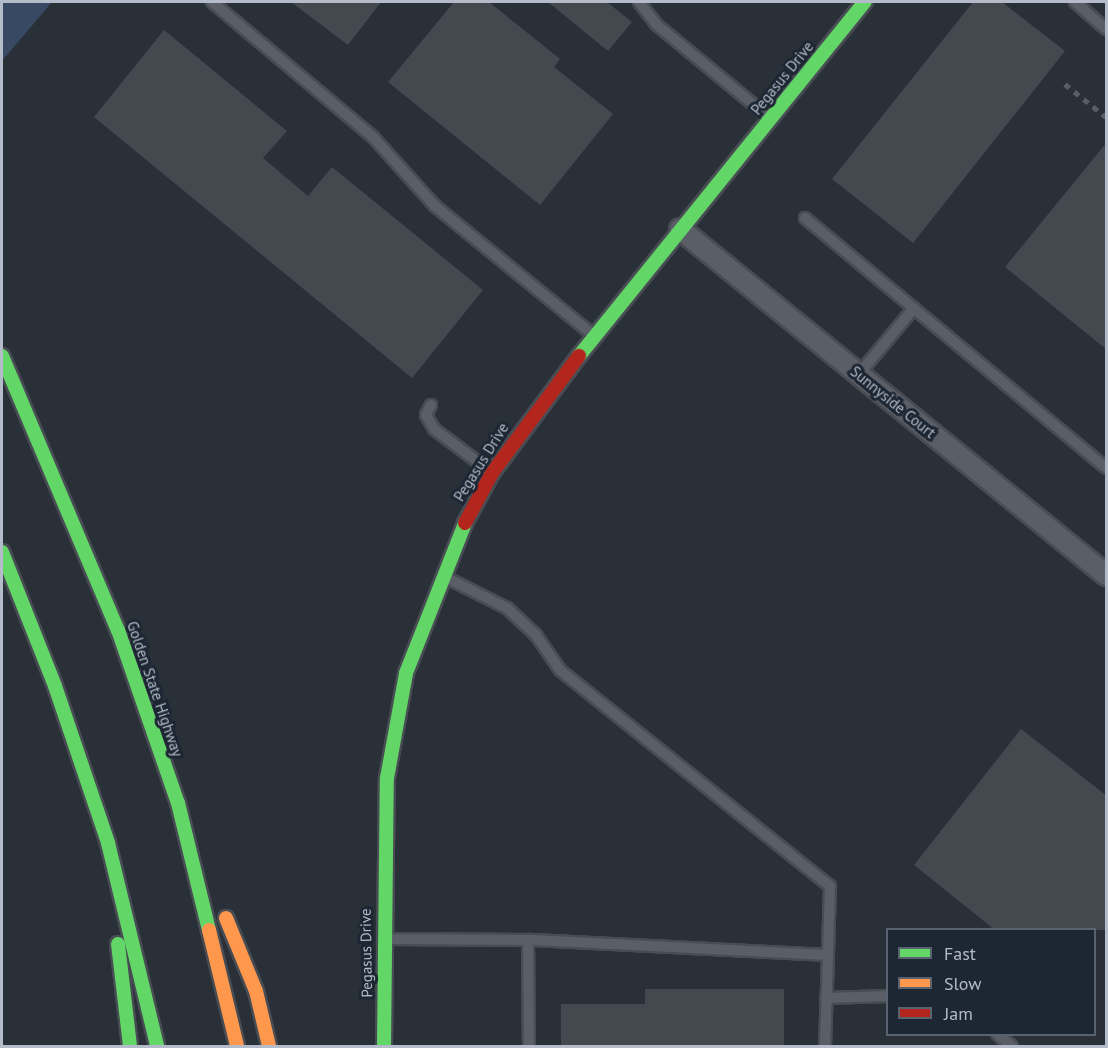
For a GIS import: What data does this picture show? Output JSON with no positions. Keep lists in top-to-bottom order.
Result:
{
  "streets": {
    "main road": ["Pegasus Drive", "Golden State Highway"],
    "street": ["Sunnyside Court"]
  },
  "crossings": [
    ["Pegasus Drive", "Sunnyside Court"]
  ],
  "legend": ["Fast", "Slow", "Jam"]
}
